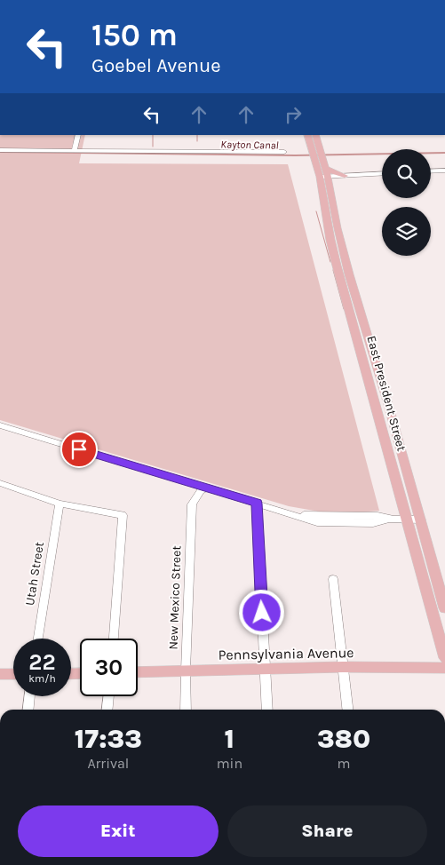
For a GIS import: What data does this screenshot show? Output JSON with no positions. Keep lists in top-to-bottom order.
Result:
{
  "streets": {
    "main road": ["East President Street", "Pennsylvania Avenue"],
    "street": ["Utah Street", "New Mexico Street"]
  },
  "crossings": [
    ["New Mexico Street", "Pennsylvania Avenue"]
  ],
  "water": ["Kayton Canal"],
  "page": {
    "turn": ["150 m", "Goebel Avenue"],
    "speed": "22 km/h",
    "limit": "30",
    "eta": [
      "17:33",
      "Arrival",
      "1",
      "min",
      "380",
      "m"
    ],
    "buttons": ["Exit", "Share"]
  }
}
